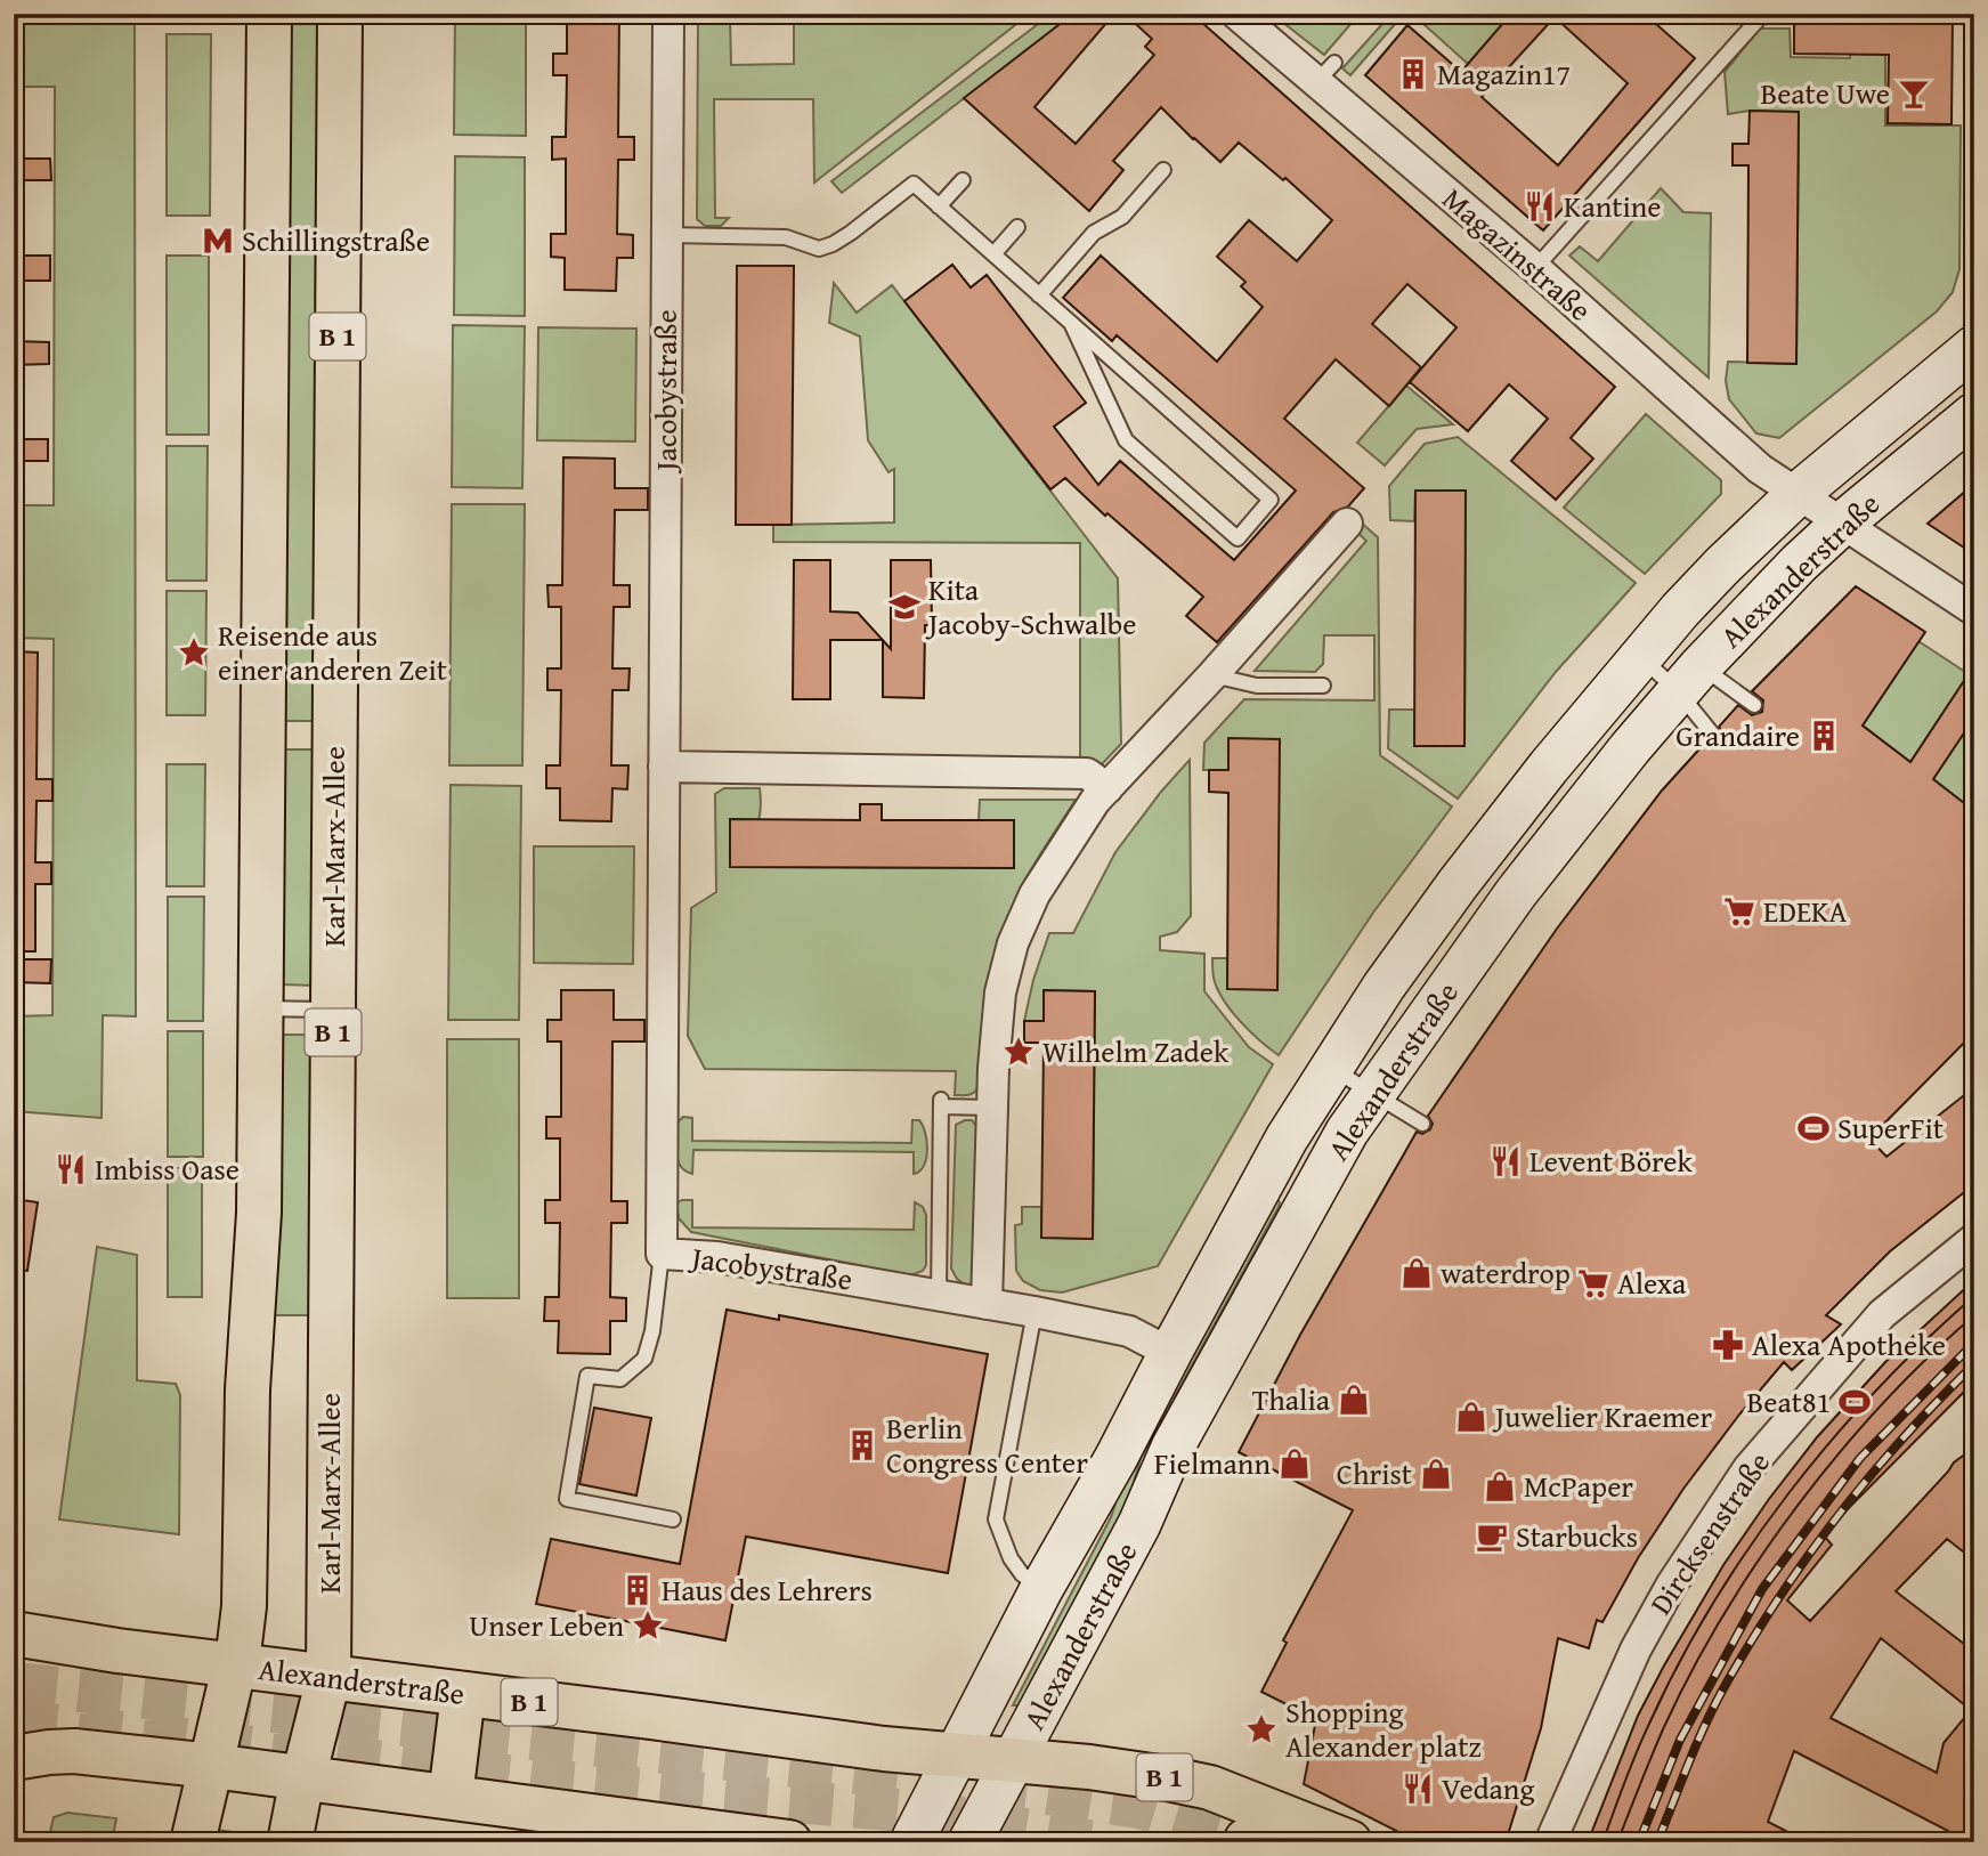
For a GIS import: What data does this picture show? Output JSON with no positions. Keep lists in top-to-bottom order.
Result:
{
  "streets": {
    "main road": ["B 1", "Alexanderstraße", "Karl-Marx-Allee"],
    "street": ["Magazinstraße", "Jacobystraße", "Dircksenstraße"]
  },
  "crossings": [
    ["Magazinstraße", "Alexanderstraße"],
    ["B 1", "Alexanderstraße"],
    ["Jacobystraße", "Alexanderstraße"],
    ["Alexanderstraße", "Karl-Marx-Allee"]
  ],
  "places": {
    "building": [
      "Magazin17",
      "Grandaire",
      "Berlin Congress Center",
      "Haus des Lehrers"
    ],
    "bar": ["Beate Uwe"],
    "restaurant": [
      "Kantine",
      "Levent Börek",
      "Imbiss Oase",
      "Vedang"
    ],
    "metro station": ["Schillingstraße"],
    "school or university": ["Kita Jacoby-Schwalbe"],
    "place": [
      "Reisende aus einer anderen Zeit",
      "Wilhelm Zadek",
      "Unser Leben",
      "Shopping Alexander platz"
    ],
    "supermarket": ["EDEKA", "Alexa"],
    "sports": ["SuperFit", "Beat81"],
    "shop": [
      "waterdrop",
      "Thalia",
      "Juwelier Kraemer",
      "Fielmann",
      "Christ",
      "McPaper"
    ],
    "pharmacy": ["Alexa Apotheke"],
    "cafe": ["Starbucks"]
  }
}
